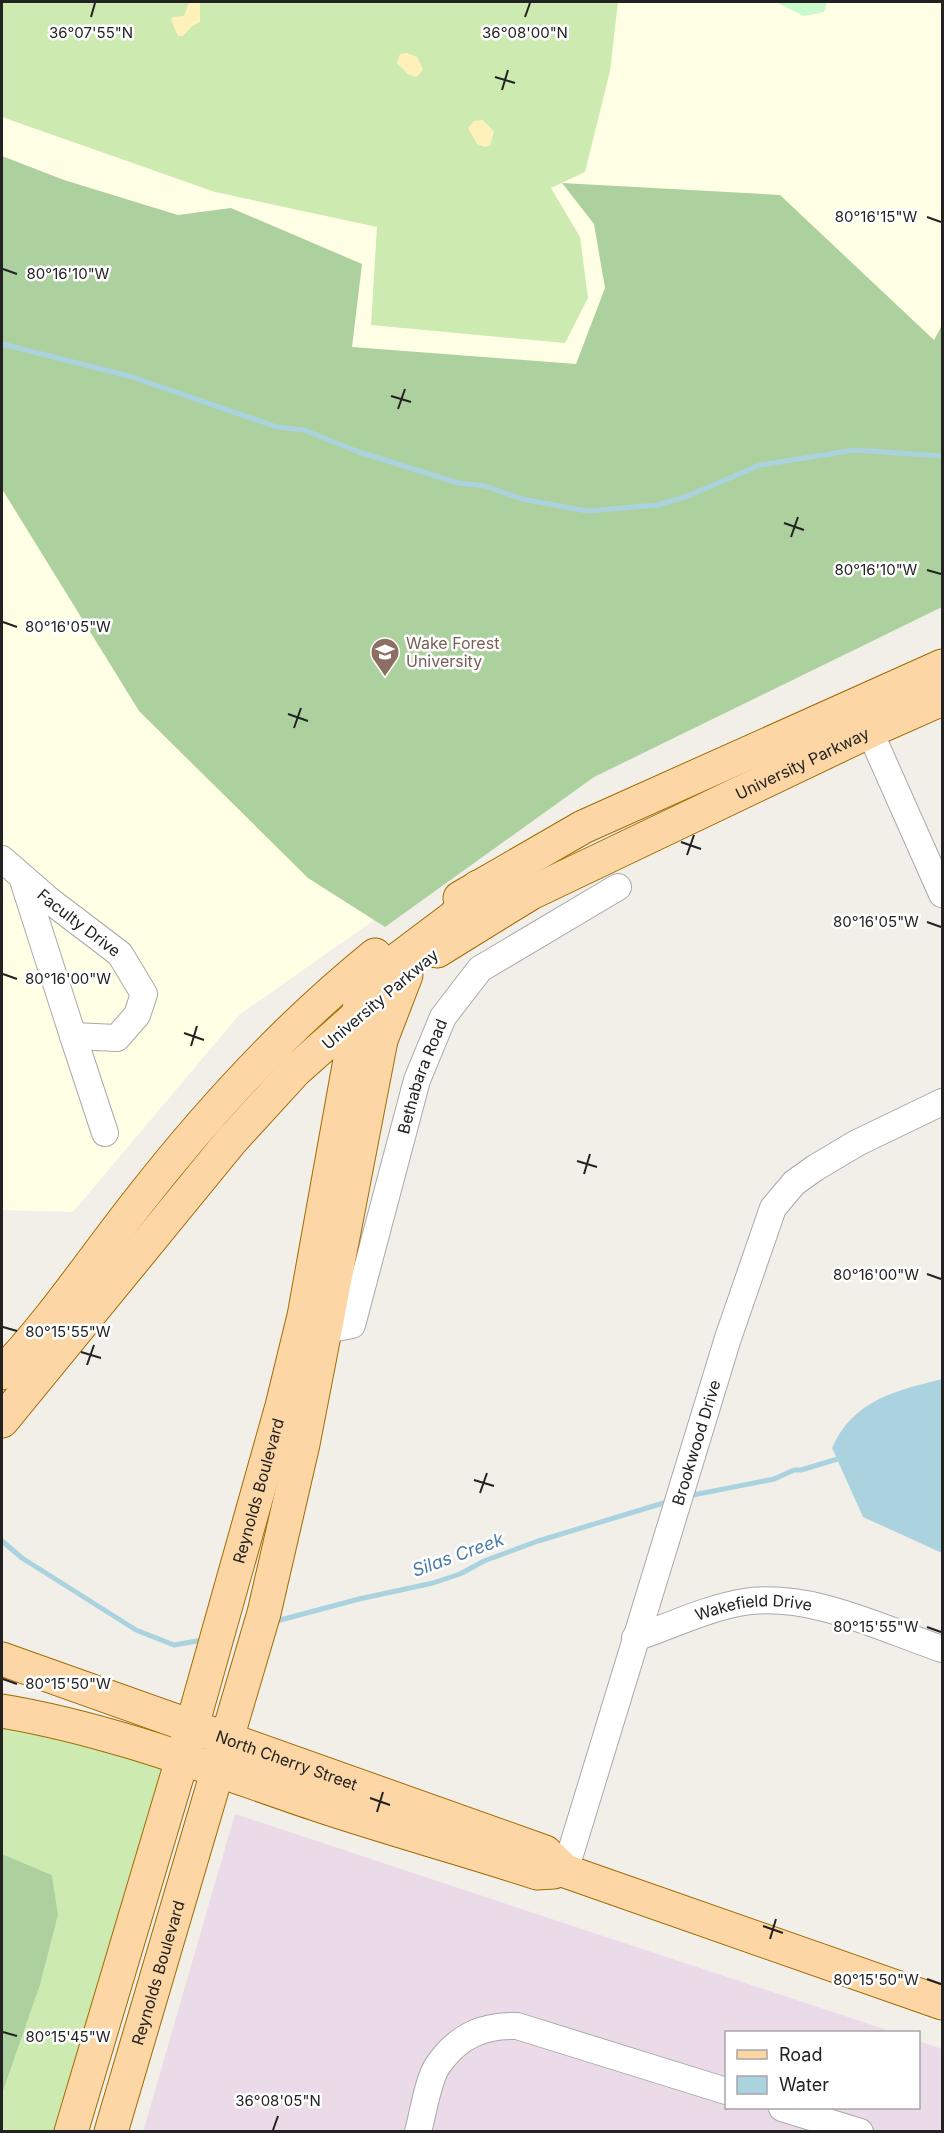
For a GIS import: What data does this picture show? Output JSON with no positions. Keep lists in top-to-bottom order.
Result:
{
  "streets": {
    "main road": ["University Parkway", "Reynolds Boulevard", "North Cherry Street"],
    "street": [
      "Faculty Drive",
      "Bethabara Road",
      "Brookwood Drive",
      "Wakefield Drive"
    ]
  },
  "crossings": [
    ["University Parkway", "Reynolds Boulevard"],
    ["Bethabara Road", "Reynolds Boulevard"],
    ["Brookwood Drive", "Wakefield Drive"],
    ["Brookwood Drive", "North Cherry Street"],
    ["Reynolds Boulevard", "North Cherry Street"]
  ],
  "water": ["Silas Creek"],
  "places": {
    "school or university": ["Wake Forest University"]
  },
  "legend": ["Road", "Water"],
  "coordinates": [
    "36°07'55\"N",
    "36°08'00\"N",
    "80°16'15\"W",
    "80°16'10\"W",
    "80°16'05\"W",
    "80°16'00\"W",
    "80°15'55\"W",
    "80°15'50\"W",
    "80°15'45\"W",
    "36°08'05\"N"
  ]
}
